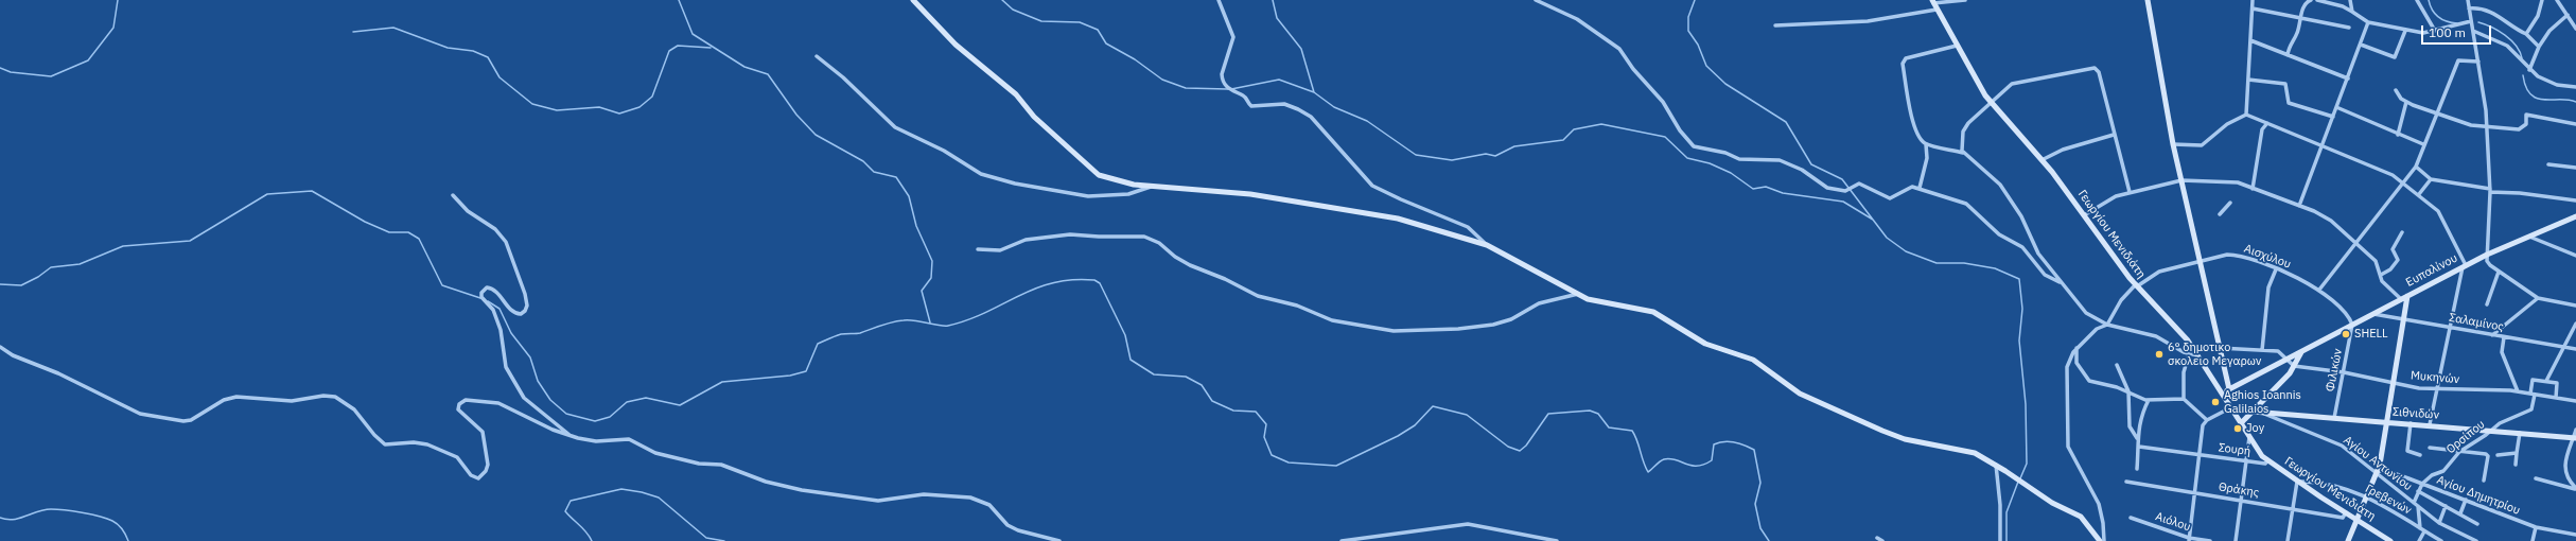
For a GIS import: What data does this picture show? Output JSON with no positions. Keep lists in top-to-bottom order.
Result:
{
  "streets": {
    "street": [
      "Γεωργίου Μενιδιάτη",
      "Αισχύλου",
      "Ευπαλίνου",
      "Σαλαμίνος",
      "Φιλικών",
      "Μυκηνών",
      "Σιθνιδών",
      "Ορσίπου",
      "Σουρή",
      "Αγίου Αντωνίου",
      "Θράκης",
      "Αγίου Δημητρίου",
      "Γρεβενών",
      "Αιόλου"
    ]
  },
  "crossings": [
    ["Γεωργίου Μενιδιάτη", "Αισχύλου"],
    ["Γεωργίου Μενιδιάτη", "Ευπαλίνου"],
    ["Γεωργίου Μενιδιάτη", "Σουρή"],
    ["Γεωργίου Μενιδιάτη", "Θράκης"],
    ["Γεωργίου Μενιδιάτη", "Γρεβενών"],
    ["Αισχύλου", "Ευπαλίνου"],
    ["Αισχύλου", "Φιλικών"],
    ["Ευπαλίνου", "Σαλαμίνος"],
    ["Ευπαλίνου", "Φιλικών"],
    ["Φιλικών", "Μυκηνών"],
    ["Φιλικών", "Σιθνιδών"],
    ["Μυκηνών", "Ορσίπου"],
    ["Σιθνιδών", "Ορσίπου"],
    ["Σιθνιδών", "Αγίου Αντωνίου"],
    ["Ορσίπου", "Αγίου Αντωνίου"],
    ["Ορσίπου", "Αγίου Δημητρίου"],
    ["Αγίου Αντωνίου", "Αγίου Δημητρίου"]
  ],
  "places": [
    "SHELL",
    "6° δημοτικο σκολειο Μεγαρων",
    "Aghios Ioannis Galilaios",
    "Joy"
  ],
  "scale_bar": "100 m"
}
